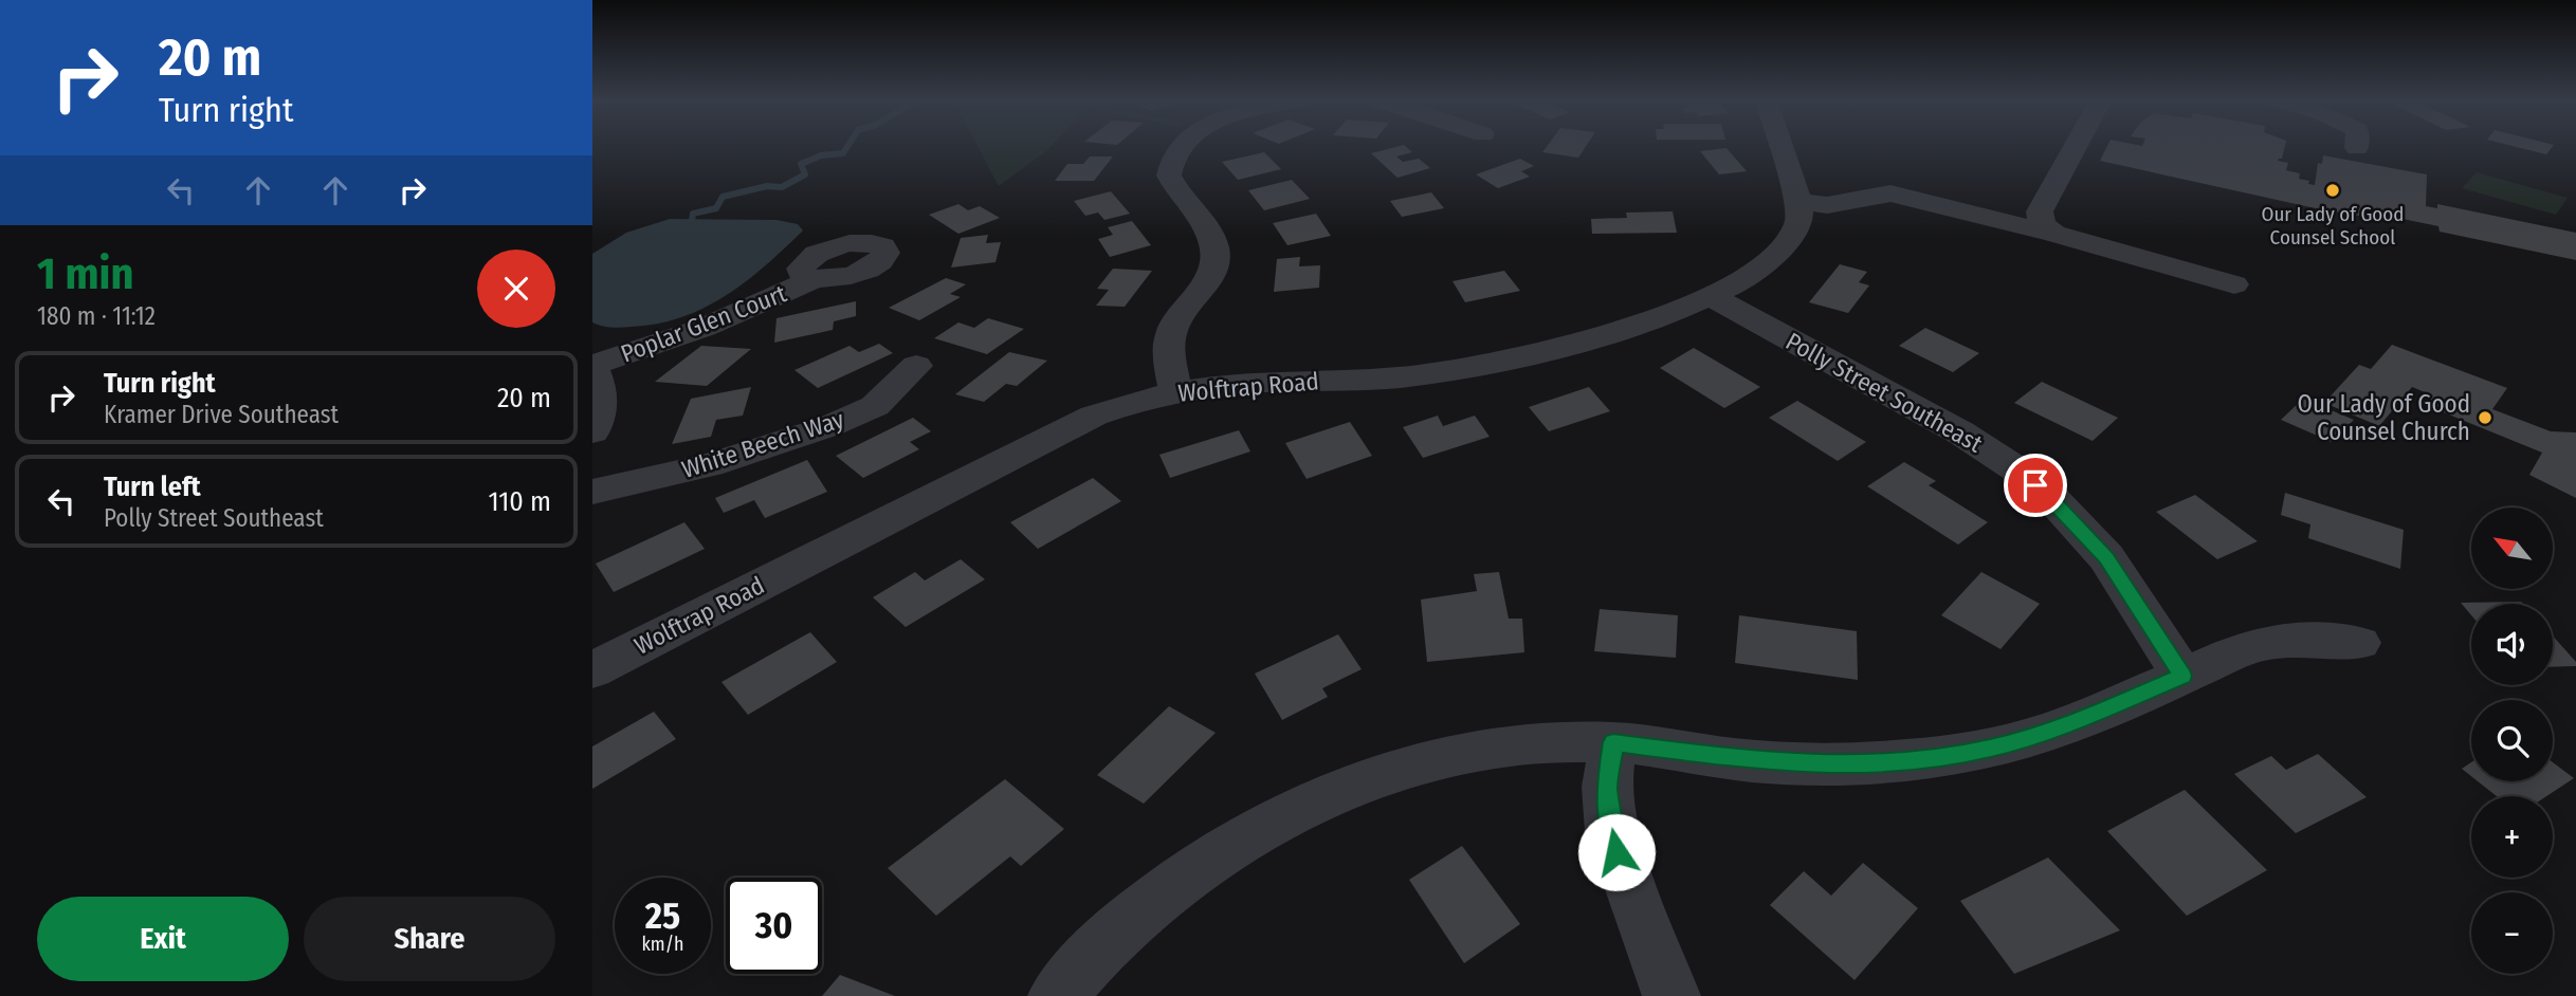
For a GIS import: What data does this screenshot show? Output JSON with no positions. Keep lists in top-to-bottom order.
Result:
{
  "streets": {
    "street": [
      "Poplar Glen Court",
      "Wolftrap Road",
      "Polly Street Southeast",
      "White Beech Way"
    ]
  },
  "crossings": [
    ["Wolftrap Road", "Polly Street Southeast"]
  ],
  "places": ["Our Lady of Good Counsel School", "Our Lady of Good Counsel Church"],
  "north": "top left",
  "page": {
    "turn": ["20 m", "Turn right"],
    "heading": ["1 min", "180 m · 11:12"],
    "list": [
      {
        "name": "Turn right",
        "note": "Kramer Drive Southeast",
        "value": "20 m"
      },
      {
        "name": "Turn left",
        "note": "Polly Street Southeast",
        "value": "110 m"
      }
    ],
    "map_buttons": ["+", "−"],
    "speed": "25 km/h",
    "limit": "30",
    "buttons": ["Exit", "Share"]
  }
}
